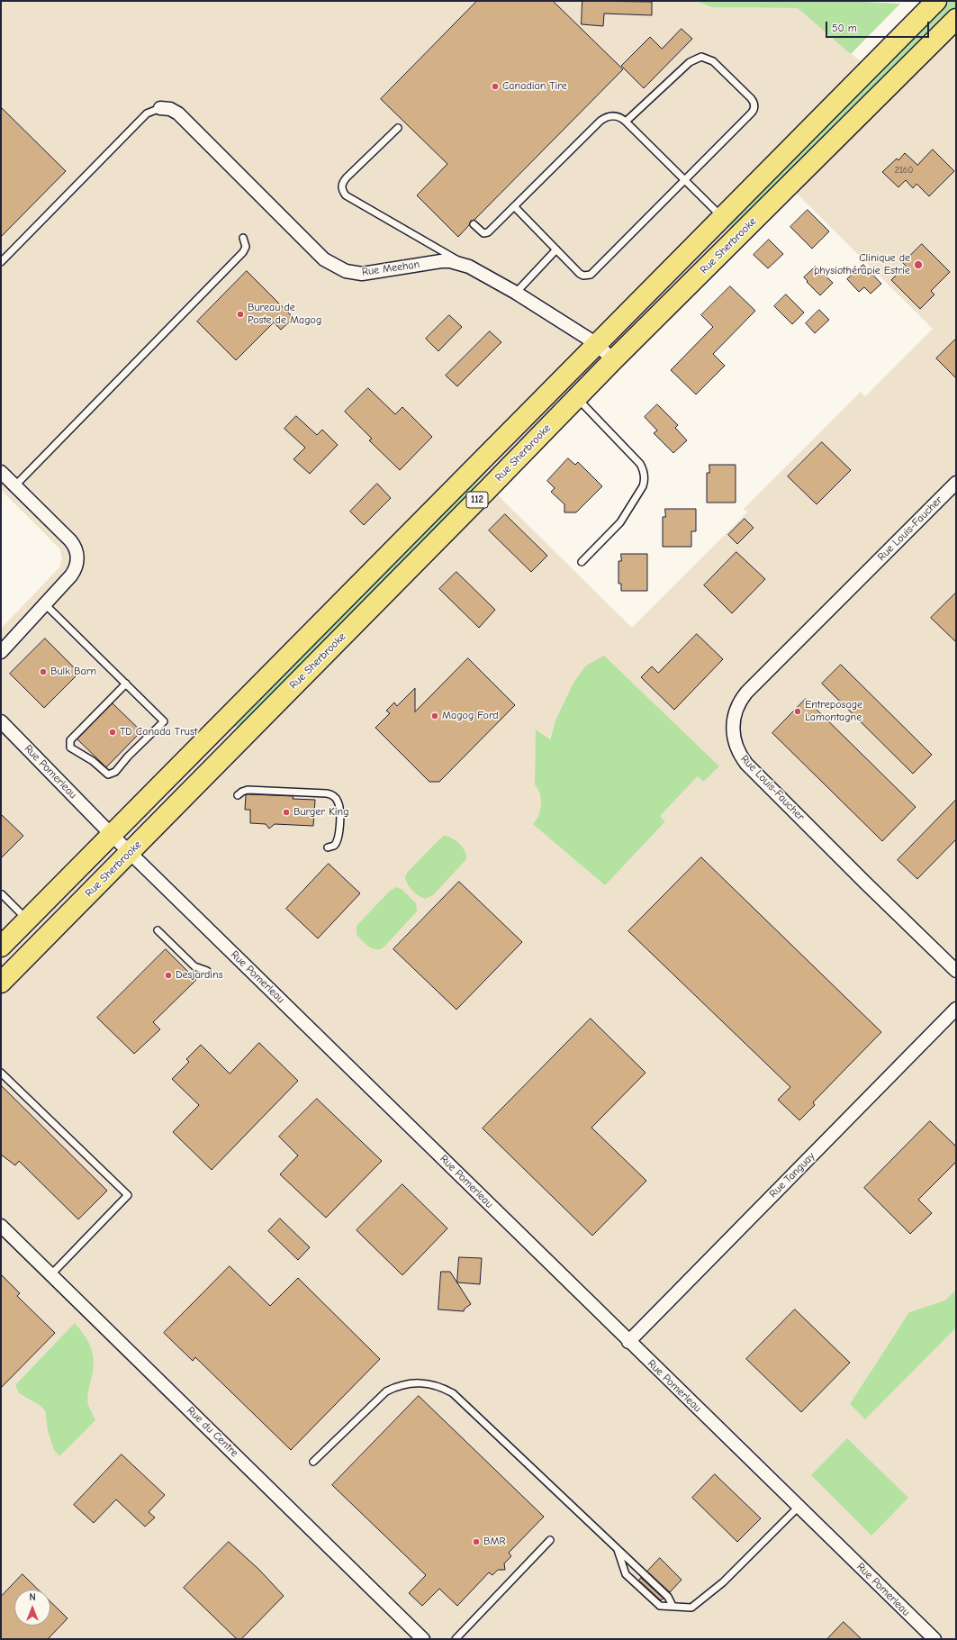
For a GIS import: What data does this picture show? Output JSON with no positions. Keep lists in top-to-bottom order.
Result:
{
  "streets": {
    "main road": ["Rue Sherbrooke", "112"],
    "street": [
      "Rue Meehan",
      "Rue Louis-Faucher",
      "Rue Pomerleau",
      "Rue Tanguay",
      "Rue du Centre"
    ]
  },
  "crossings": [
    ["Rue Sherbrooke", "Rue Meehan"],
    ["Rue Sherbrooke", "Rue Pomerleau"],
    ["Rue Meehan", "112"],
    ["112", "Rue Pomerleau"],
    ["Rue Pomerleau", "Rue Tanguay"]
  ],
  "places": [
    "Canadian Tire",
    "Clinique de physiothérapie Estrie",
    "Bureau de Poste de Magog",
    "Bulk Barn",
    "Entreposage Lamontagne",
    "Magog Ford",
    "TD Canada Trust",
    "Burger King",
    "Desjardins",
    "BMR"
  ],
  "house_numbers": ["2160"],
  "scale_bar": "50 m",
  "north": "top"
}
